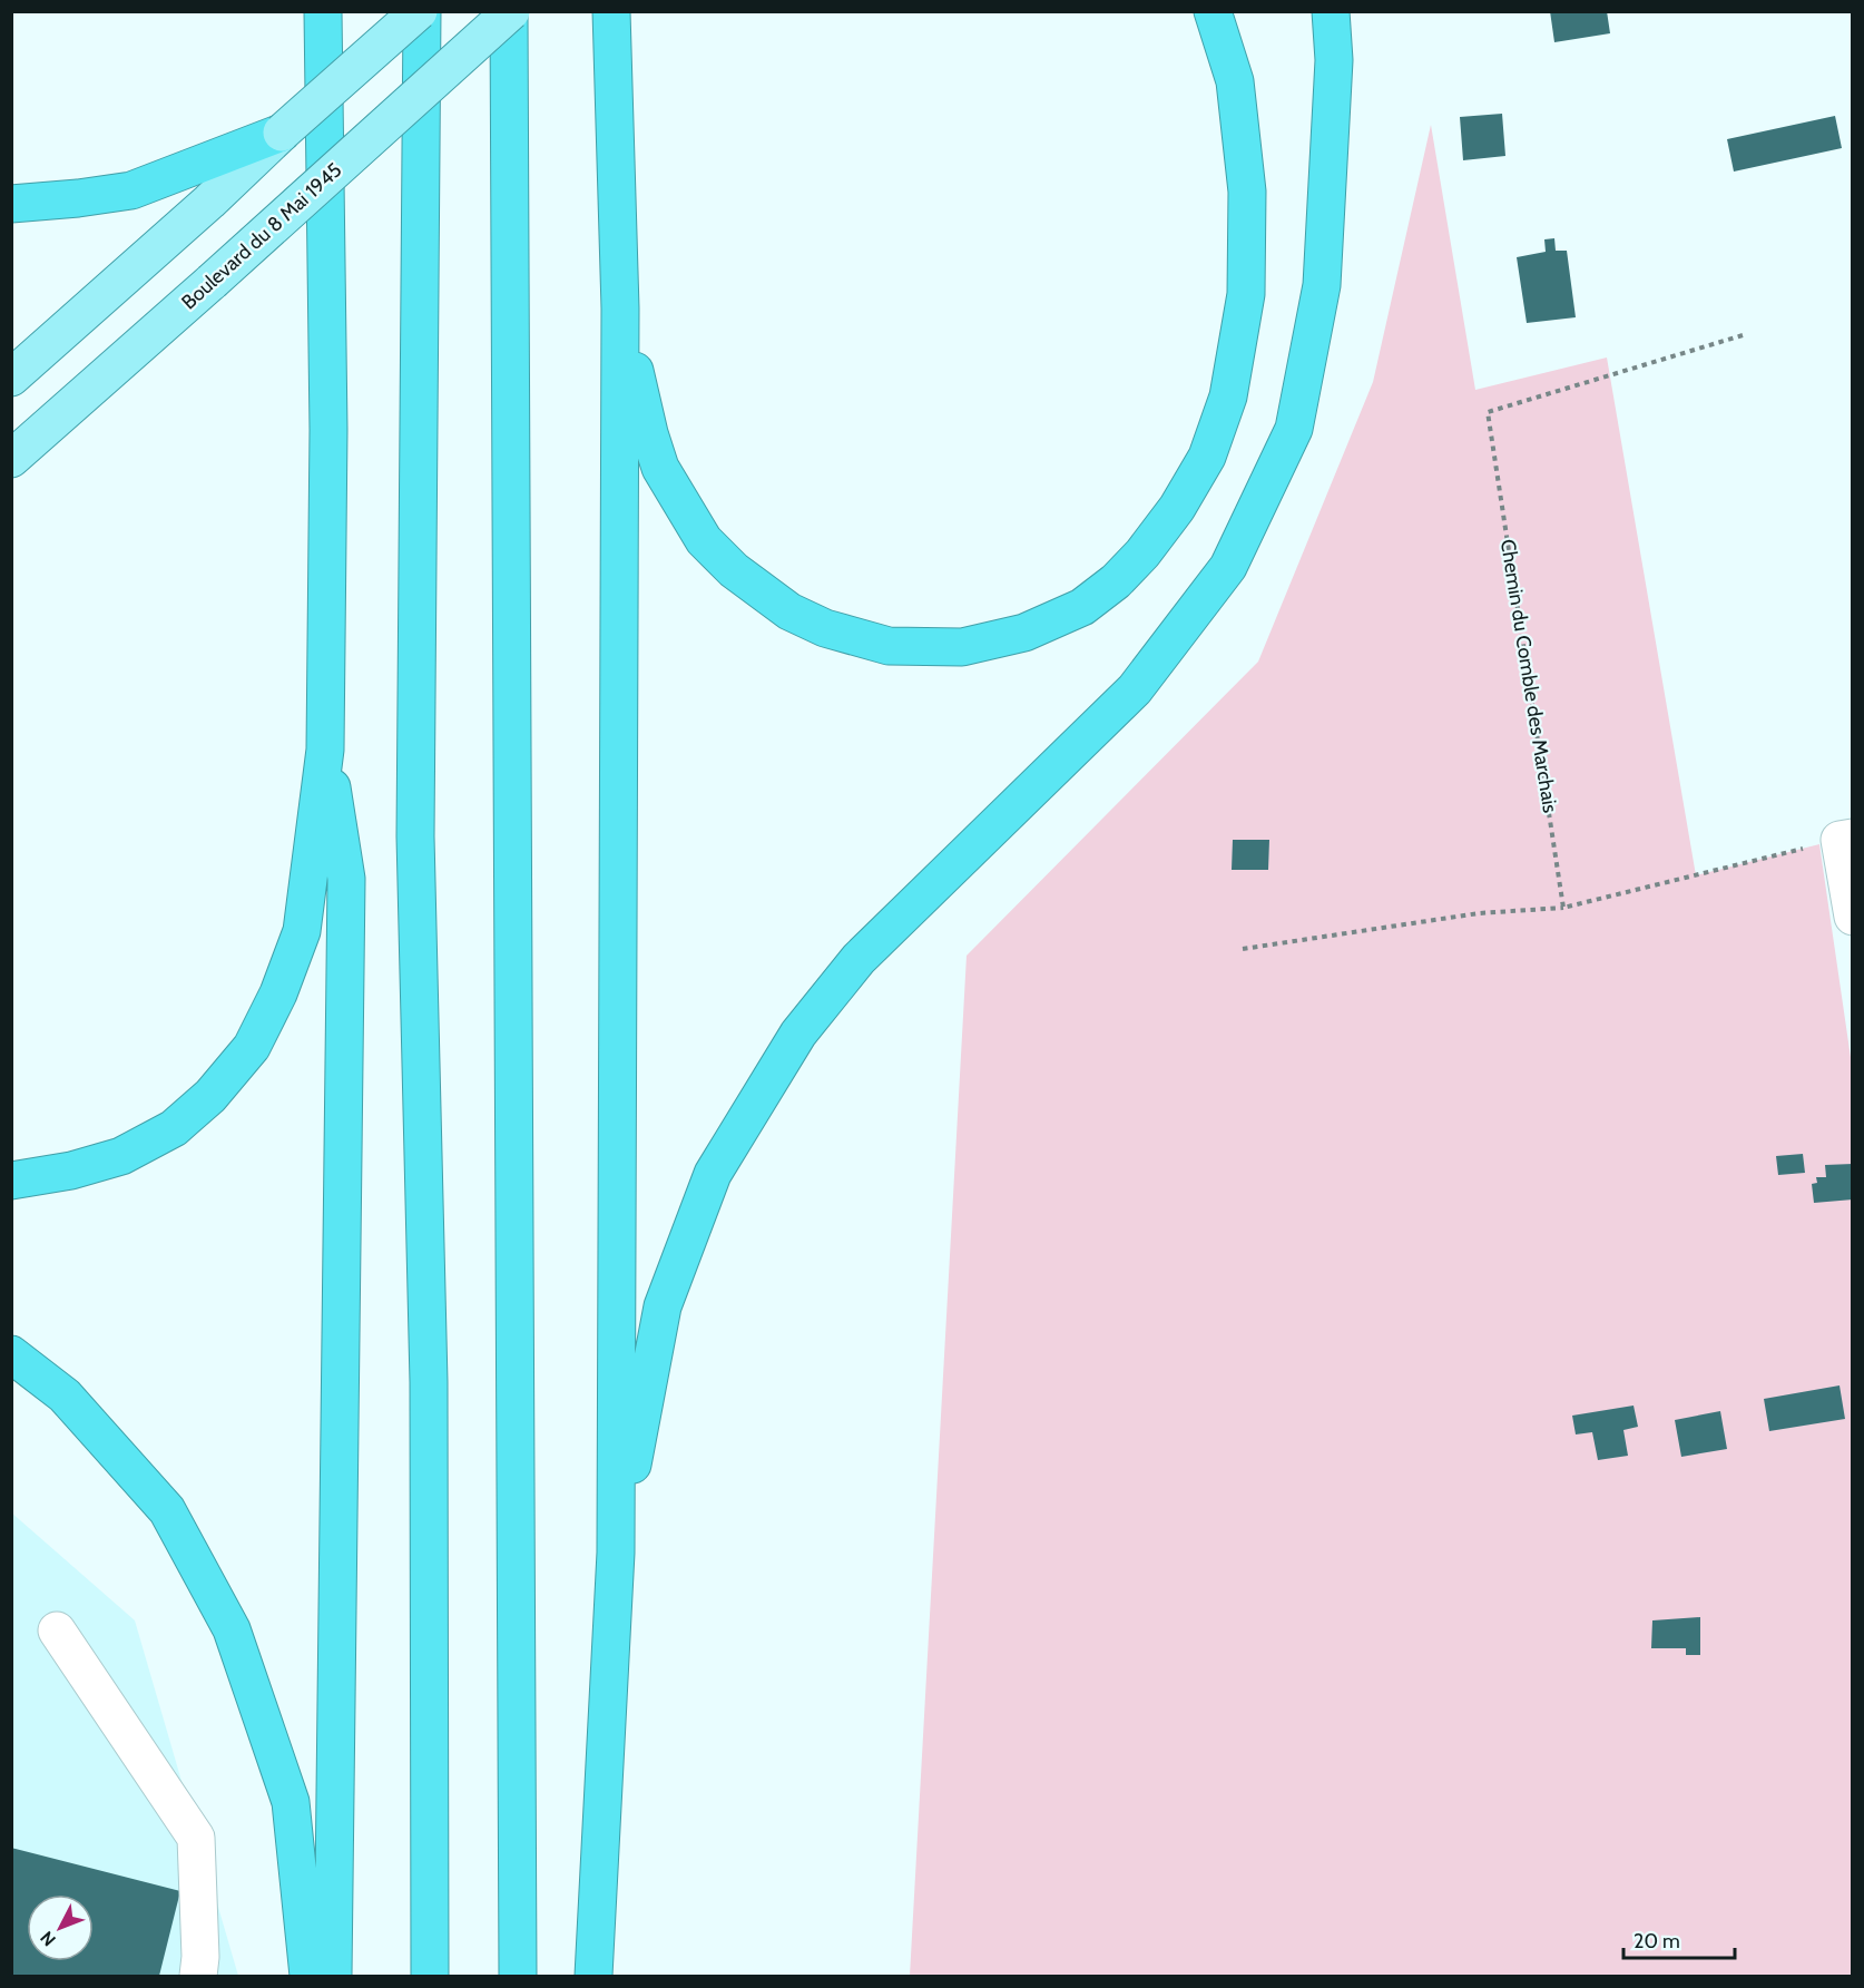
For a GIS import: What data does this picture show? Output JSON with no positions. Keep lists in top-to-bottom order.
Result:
{
  "streets": {
    "main road": ["Boulevard du 8 Mai 1945"],
    "path": ["Chemin du Comble des Marchais"]
  },
  "scale_bar": "20 m",
  "north": "bottom left"
}
